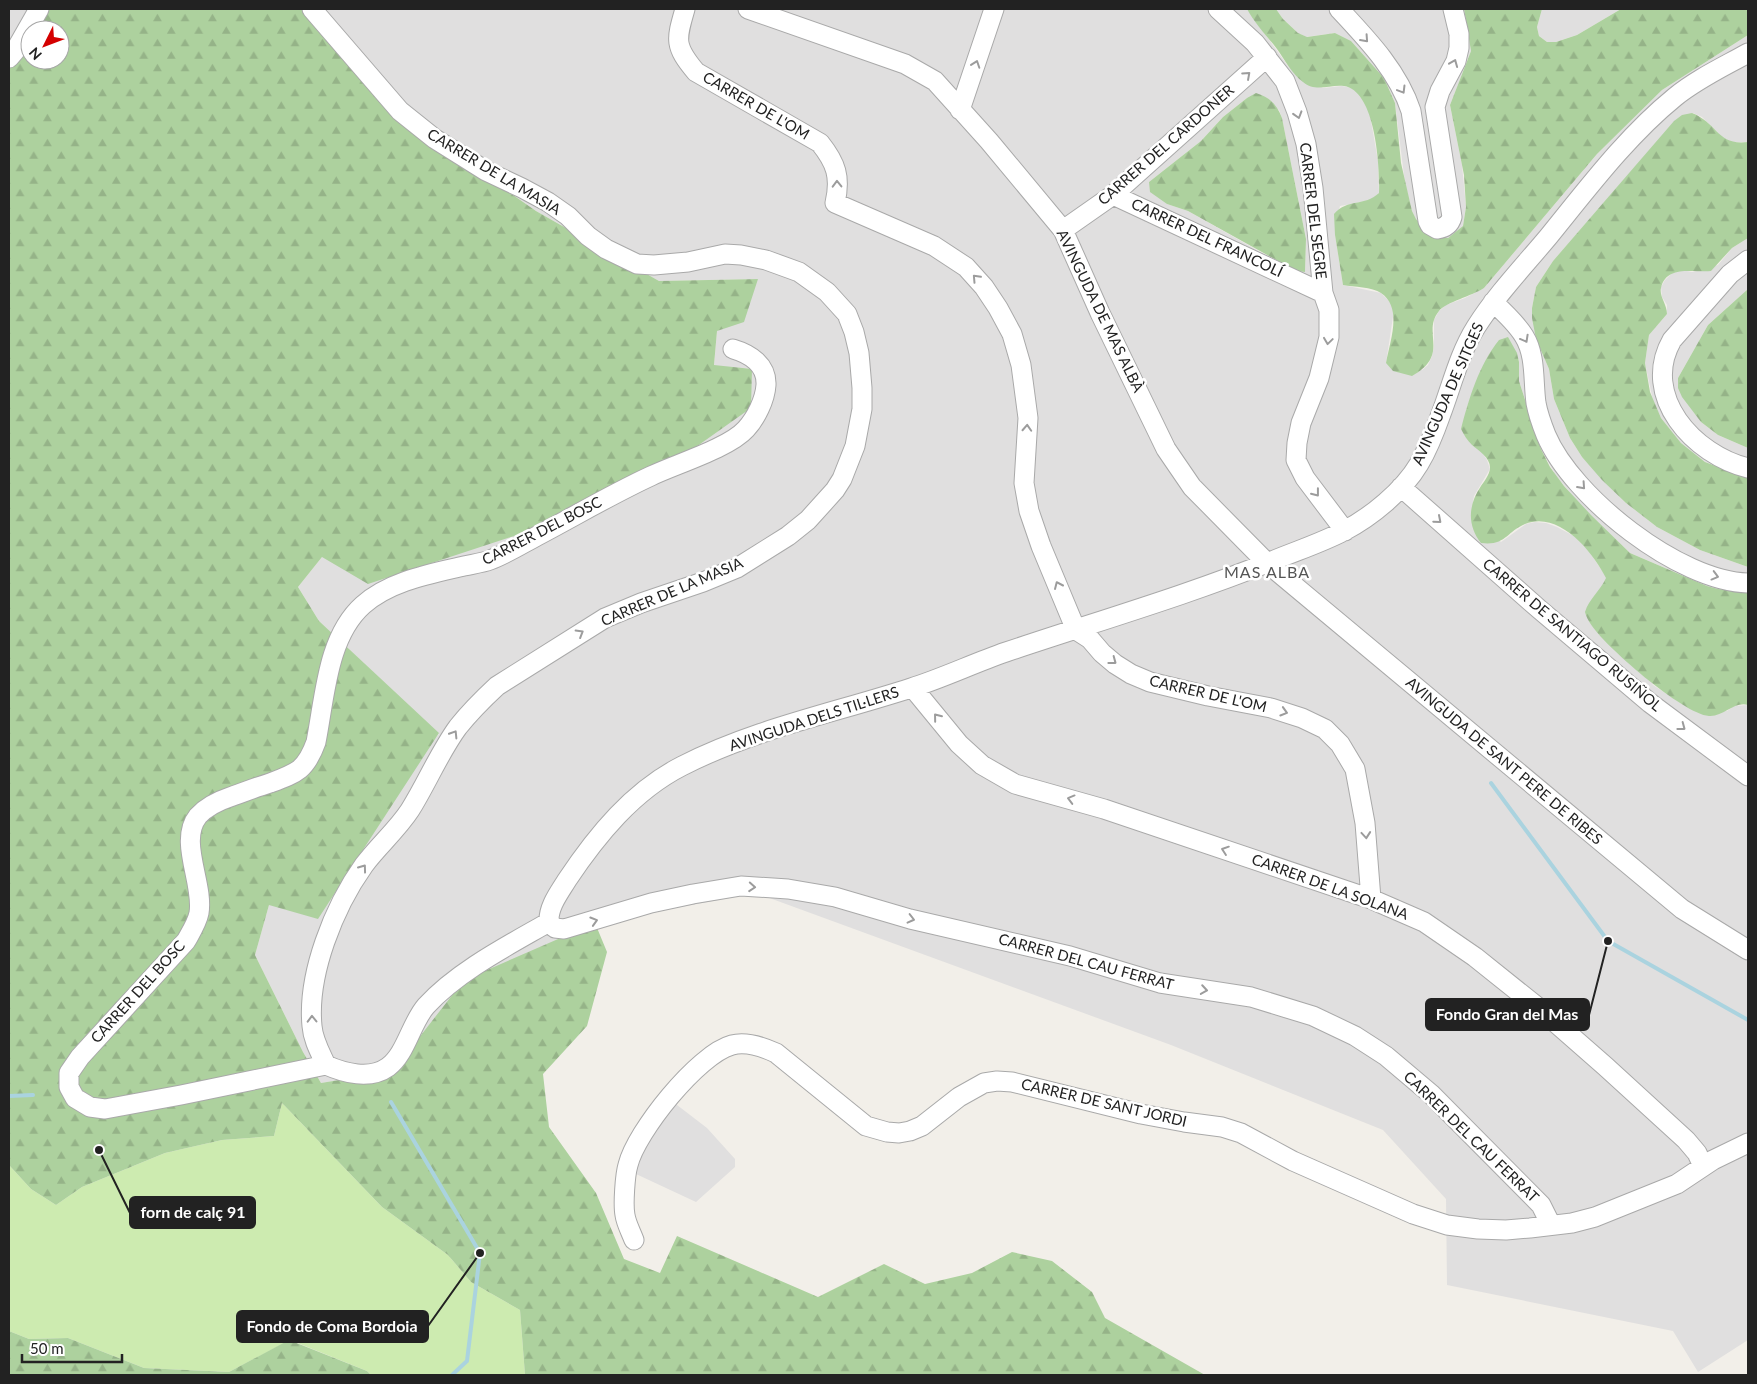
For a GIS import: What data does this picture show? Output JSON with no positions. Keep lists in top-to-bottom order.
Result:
{
  "streets": {
    "street": [
      "CARRER DE L'OM",
      "CARRER DEL CARDONER",
      "CARRER DE LA MASIA",
      "CARRER DEL SEGRE",
      "CARRER DEL FRANCOLÍ",
      "AVINGUDA DE MAS ALBÀ",
      "AVINGUDA DE SITGES",
      "CARRER DEL BOSC",
      "CARRER DE SANTIAGO RUSIÑOL",
      "AVINGUDA DELS TIL·LERS",
      "AVINGUDA DE SANT PERE DE RIBES",
      "CARRER DE LA SOLANA",
      "CARRER DEL CAU FERRAT",
      "CARRER DE SANT JORDI"
    ]
  },
  "crossings": [
    ["CARRER DE L'OM", "AVINGUDA DE SITGES"],
    ["CARRER DE L'OM", "AVINGUDA DELS TIL·LERS"],
    ["CARRER DE L'OM", "CARRER DE LA SOLANA"],
    ["CARRER DEL CARDONER", "CARRER DEL SEGRE"],
    ["CARRER DEL CARDONER", "CARRER DEL FRANCOLÍ"],
    ["CARRER DEL CARDONER", "AVINGUDA DE MAS ALBÀ"],
    ["CARRER DE LA MASIA", "CARRER DEL BOSC"],
    ["CARRER DEL SEGRE", "CARRER DEL FRANCOLÍ"],
    ["CARRER DEL SEGRE", "AVINGUDA DE SITGES"],
    ["AVINGUDA DE MAS ALBÀ", "AVINGUDA DE SITGES"],
    ["AVINGUDA DE MAS ALBÀ", "AVINGUDA DE SANT PERE DE RIBES"],
    ["AVINGUDA DE SITGES", "CARRER DE SANTIAGO RUSIÑOL"],
    ["AVINGUDA DE SITGES", "AVINGUDA DELS TIL·LERS"],
    ["AVINGUDA DE SITGES", "AVINGUDA DE SANT PERE DE RIBES"],
    ["AVINGUDA DELS TIL·LERS", "CARRER DE LA SOLANA"],
    ["AVINGUDA DELS TIL·LERS", "CARRER DEL CAU FERRAT"],
    ["CARRER DE LA SOLANA", "CARRER DE SANT JORDI"],
    ["CARRER DEL CAU FERRAT", "CARRER DE SANT JORDI"]
  ],
  "one_way": [
    "CARRER DEL CARDONER",
    "CARRER DEL SEGRE",
    "CARRER DE LA SOLANA",
    "CARRER DEL CAU FERRAT"
  ],
  "districts": ["MAS ALBA"],
  "places": ["Fondo Gran del Mas", "forn de calç 91", "Fondo de Coma Bordoia"],
  "scale_bar": "50 m",
  "north": "bottom left"
}
